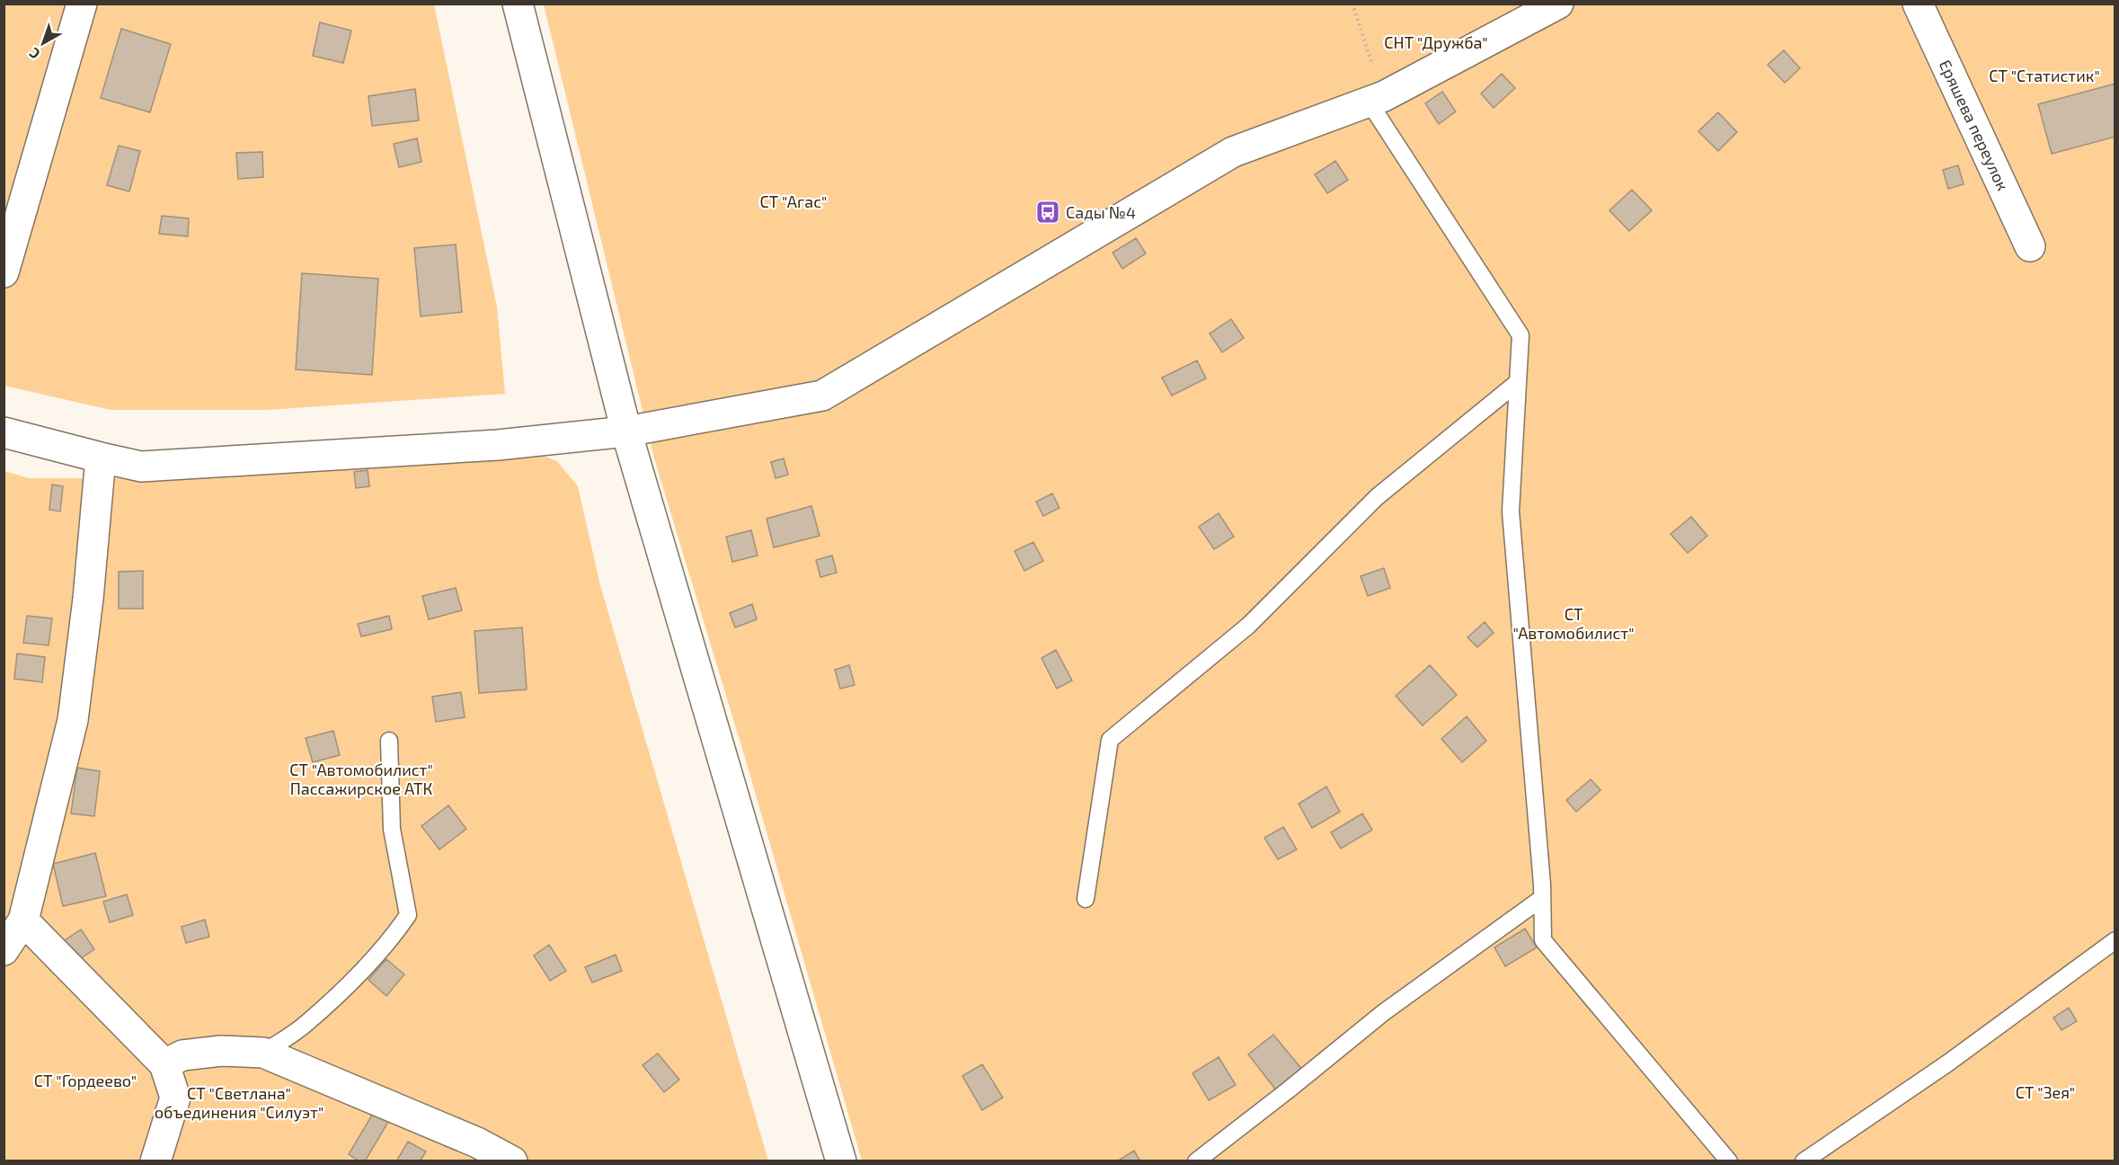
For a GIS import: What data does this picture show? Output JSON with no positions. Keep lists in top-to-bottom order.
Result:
{
  "streets": {
    "street": ["Еряшева переулок"]
  },
  "parks": [
    "СНТ \"Дружба\"",
    "СТ \"Статистик\"",
    "СТ \"Агас\"",
    "СТ \"Автомобилист\"",
    "СТ \"Автомобилист\" Пассажирское АТК",
    "СТ \"Гордеево\"",
    "СТ \"Зея\"",
    "СТ \"Светлана\" объединения \"Силуэт\""
  ],
  "places": {
    "bus stop": ["Сады №4"]
  },
  "north": "bottom left"
}
